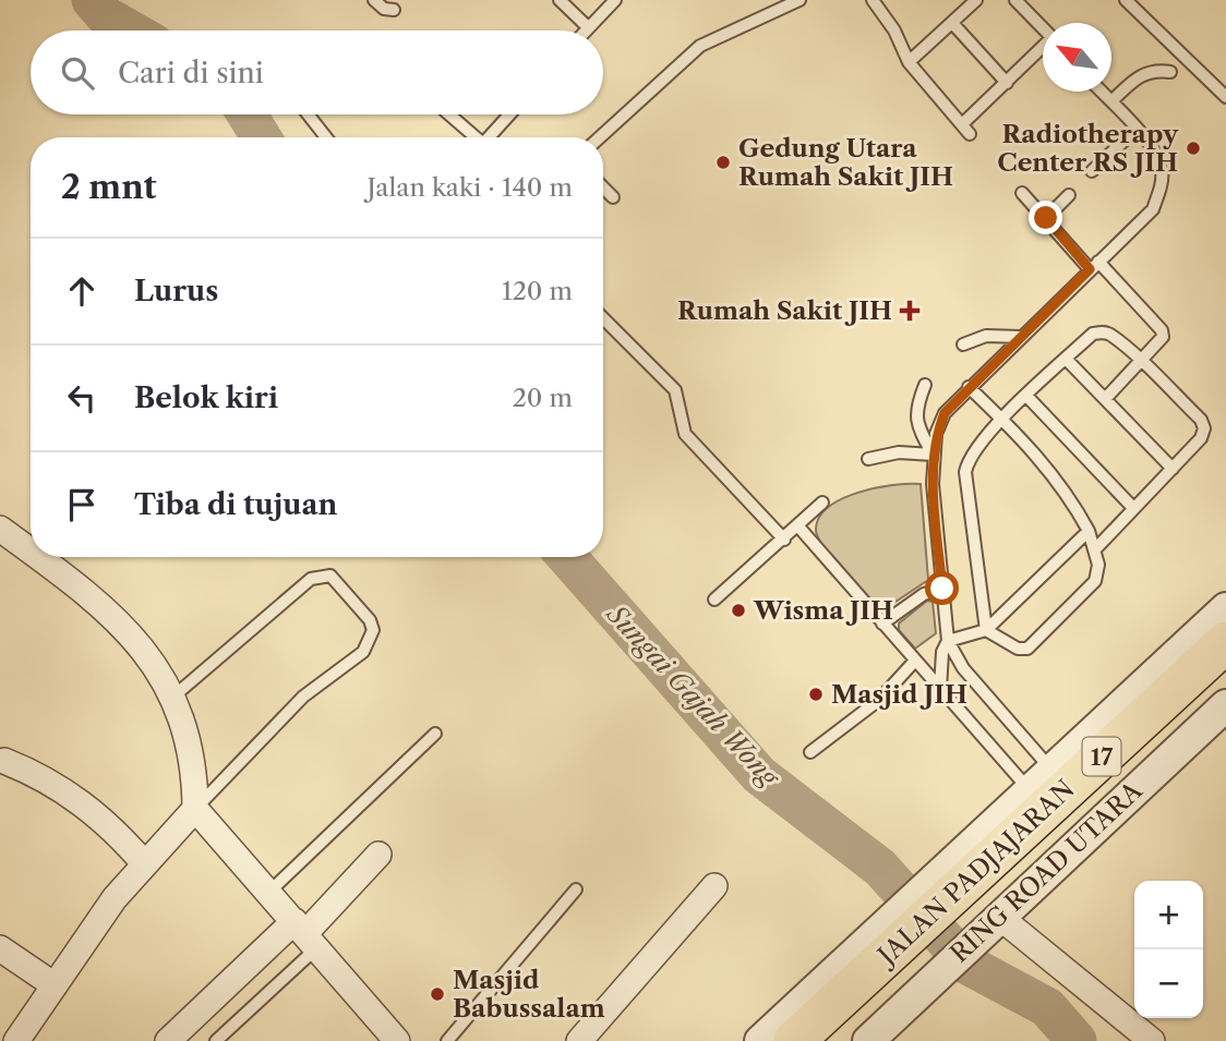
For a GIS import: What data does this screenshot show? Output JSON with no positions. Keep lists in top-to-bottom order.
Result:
{
  "streets": {
    "highway": ["17", "JALAN PADJAJARAN"],
    "street": ["RING ROAD UTARA"]
  },
  "crossings": [
    ["JALAN PADJAJARAN", "RING ROAD UTARA"]
  ],
  "water": ["Sungai Gajah Wong"],
  "places": {
    "other": [
      "Radiotherapy Center RS JIH",
      "Gedung Utara Rumah Sakit JIH",
      "Wisma JIH",
      "Masjid JIH",
      "Masjid Babussalam"
    ],
    "health": ["Rumah Sakit JIH"]
  },
  "north": "top left",
  "page": {
    "search": "Cari di sini",
    "heading": ["2 mnt", "Jalan kaki · 140 m"],
    "list": [
      ["Lurus", "120 m"],
      ["Belok kiri", "20 m"],
      "Tiba di tujuan"
    ],
    "map_buttons": ["+", "−"]
  }
}
